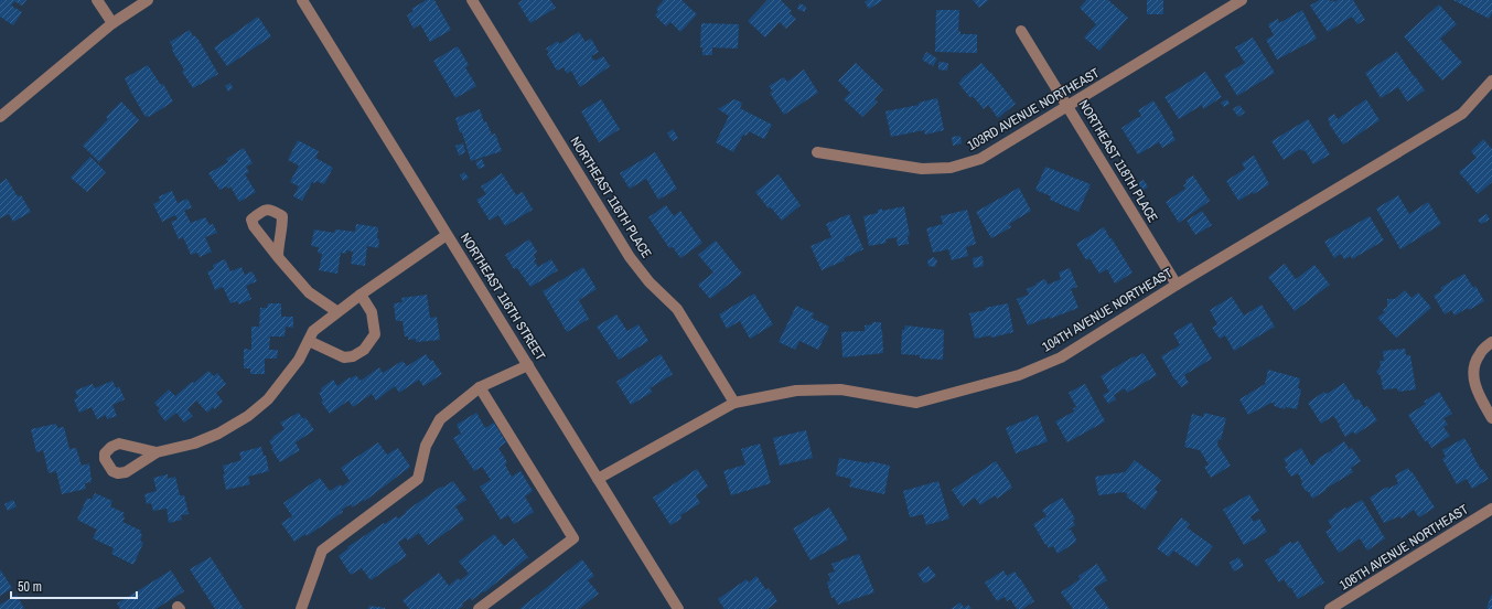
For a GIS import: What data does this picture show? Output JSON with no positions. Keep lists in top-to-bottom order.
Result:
{
  "streets": {
    "street": [
      "103RD AVENUE NORTHEAST",
      "NORTHEAST 118TH PLACE",
      "NORTHEAST 116TH PLACE",
      "NORTHEAST 116TH STREET",
      "104TH AVENUE NORTHEAST",
      "106TH AVENUE NORTHEAST"
    ]
  },
  "crossings": [
    ["103RD AVENUE NORTHEAST", "NORTHEAST 118TH PLACE"],
    ["NORTHEAST 118TH PLACE", "104TH AVENUE NORTHEAST"],
    ["NORTHEAST 116TH PLACE", "104TH AVENUE NORTHEAST"],
    ["NORTHEAST 116TH STREET", "104TH AVENUE NORTHEAST"]
  ],
  "scale_bar": "50 m"
}
